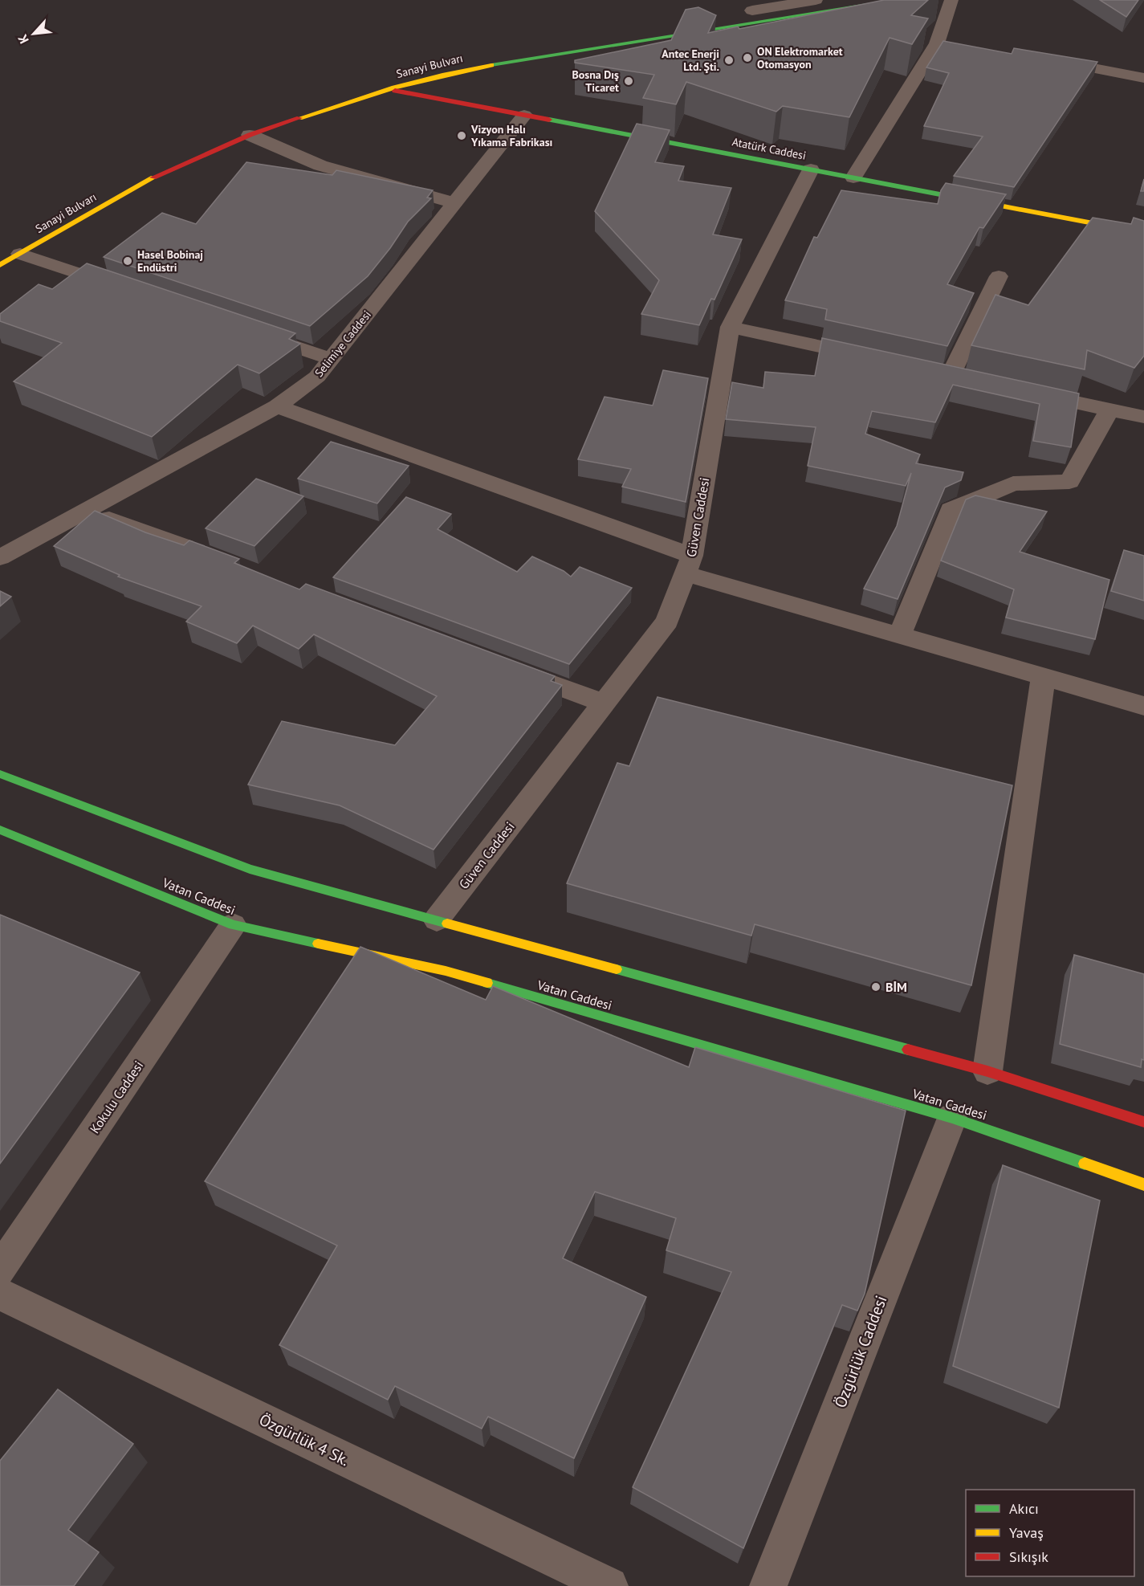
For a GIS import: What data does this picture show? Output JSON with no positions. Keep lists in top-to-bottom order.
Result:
{
  "streets": {
    "street": [
      "Sanayi Bulvarı",
      "Atatürk Caddesi",
      "Selimiye Caddesi",
      "Güven Caddesi",
      "Vatan Caddesi",
      "Kokulu Caddesi",
      "Özgürlük Caddesi",
      "Özgürlük 4 Sk."
    ]
  },
  "crossings": [
    ["Sanayi Bulvarı", "Atatürk Caddesi"],
    ["Atatürk Caddesi", "Selimiye Caddesi"],
    ["Atatürk Caddesi", "Güven Caddesi"],
    ["Vatan Caddesi", "Kokulu Caddesi"],
    ["Vatan Caddesi", "Özgürlük Caddesi"]
  ],
  "places": [
    "ON Elektromarket Otomasyon",
    "Antec Enerji Ltd. Şti.",
    "Bosna Dış Ticaret",
    "Vizyon Halı Yıkama Fabrikası",
    "Hasel Bobinaj Endüstri",
    "BİM"
  ],
  "legend": ["Akıcı", "Yavaş", "Sıkışık"],
  "north": "bottom left"
}
